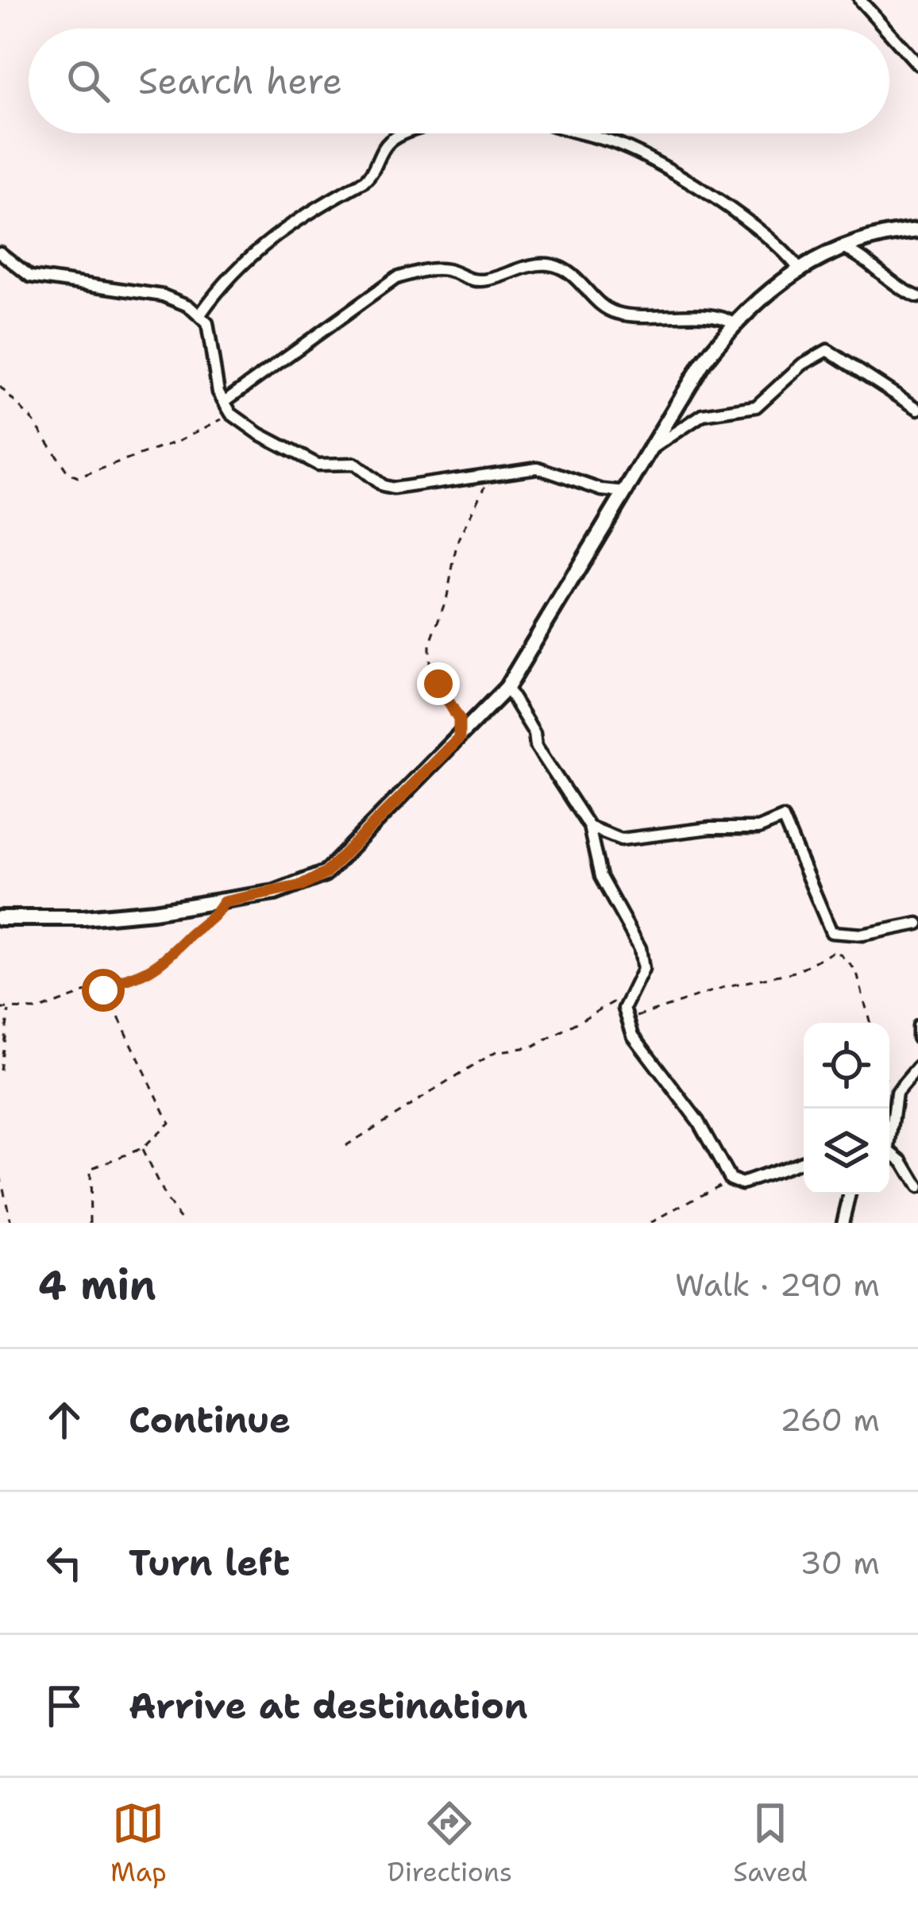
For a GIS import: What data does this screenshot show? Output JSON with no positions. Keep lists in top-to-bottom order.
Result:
{
  "page": {
    "search": "Search here",
    "heading": ["4 min", "Walk · 290 m"],
    "list": [
      ["Continue", "260 m"],
      ["Turn left", "30 m"],
      "Arrive at destination"
    ],
    "nav": ["Map", "Directions", "Saved"]
  }
}
